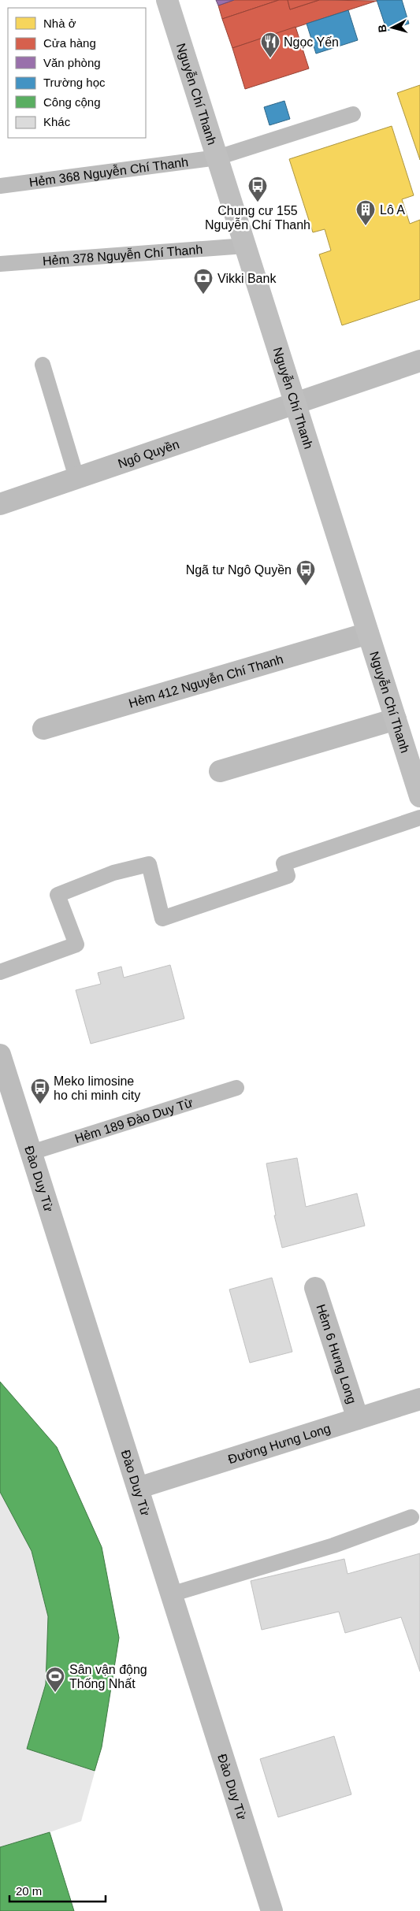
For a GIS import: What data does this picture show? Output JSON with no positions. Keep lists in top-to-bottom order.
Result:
{
  "streets": {
    "main road": ["Nguyễn Chí Thanh"],
    "street": [
      "Ngô Quyền",
      "Hẻm 412 Nguyễn Chí Thanh",
      "Đào Duy Từ",
      "Hẻm 6 Hưng Long",
      "Đường Hưng Long"
    ],
    "lane": ["Hẻm 368 Nguyễn Chí Thanh", "Hẻm 378 Nguyễn Chí Thanh", "Hẻm 189 Đào Duy Từ"]
  },
  "crossings": [
    ["Nguyễn Chí Thanh", "Hẻm 368 Nguyễn Chí Thanh"],
    ["Nguyễn Chí Thanh", "Hẻm 378 Nguyễn Chí Thanh"],
    ["Nguyễn Chí Thanh", "Ngô Quyền"],
    ["Nguyễn Chí Thanh", "Hẻm 412 Nguyễn Chí Thanh"],
    ["Hẻm 189 Đào Duy Từ", "Đào Duy Từ"],
    ["Đào Duy Từ", "Đường Hưng Long"],
    ["Hẻm 6 Hưng Long", "Đường Hưng Long"]
  ],
  "places": {
    "restaurant": ["Ngọc Yến"],
    "bus stop": ["Chung cư 155 Nguyễn Chí Thanh", "Ngã tư Ngô Quyền", "Meko limosine ho chi minh city"],
    "building": ["Lô A"],
    "bank": ["Vikki Bank"],
    "sports": ["Sân vận động Thống Nhất"]
  },
  "legend": [
    "Nhà ở",
    "Cửa hàng",
    "Văn phòng",
    "Trường học",
    "Công cộng",
    "Khác"
  ],
  "scale_bar": "20 m",
  "north": "left"
}
